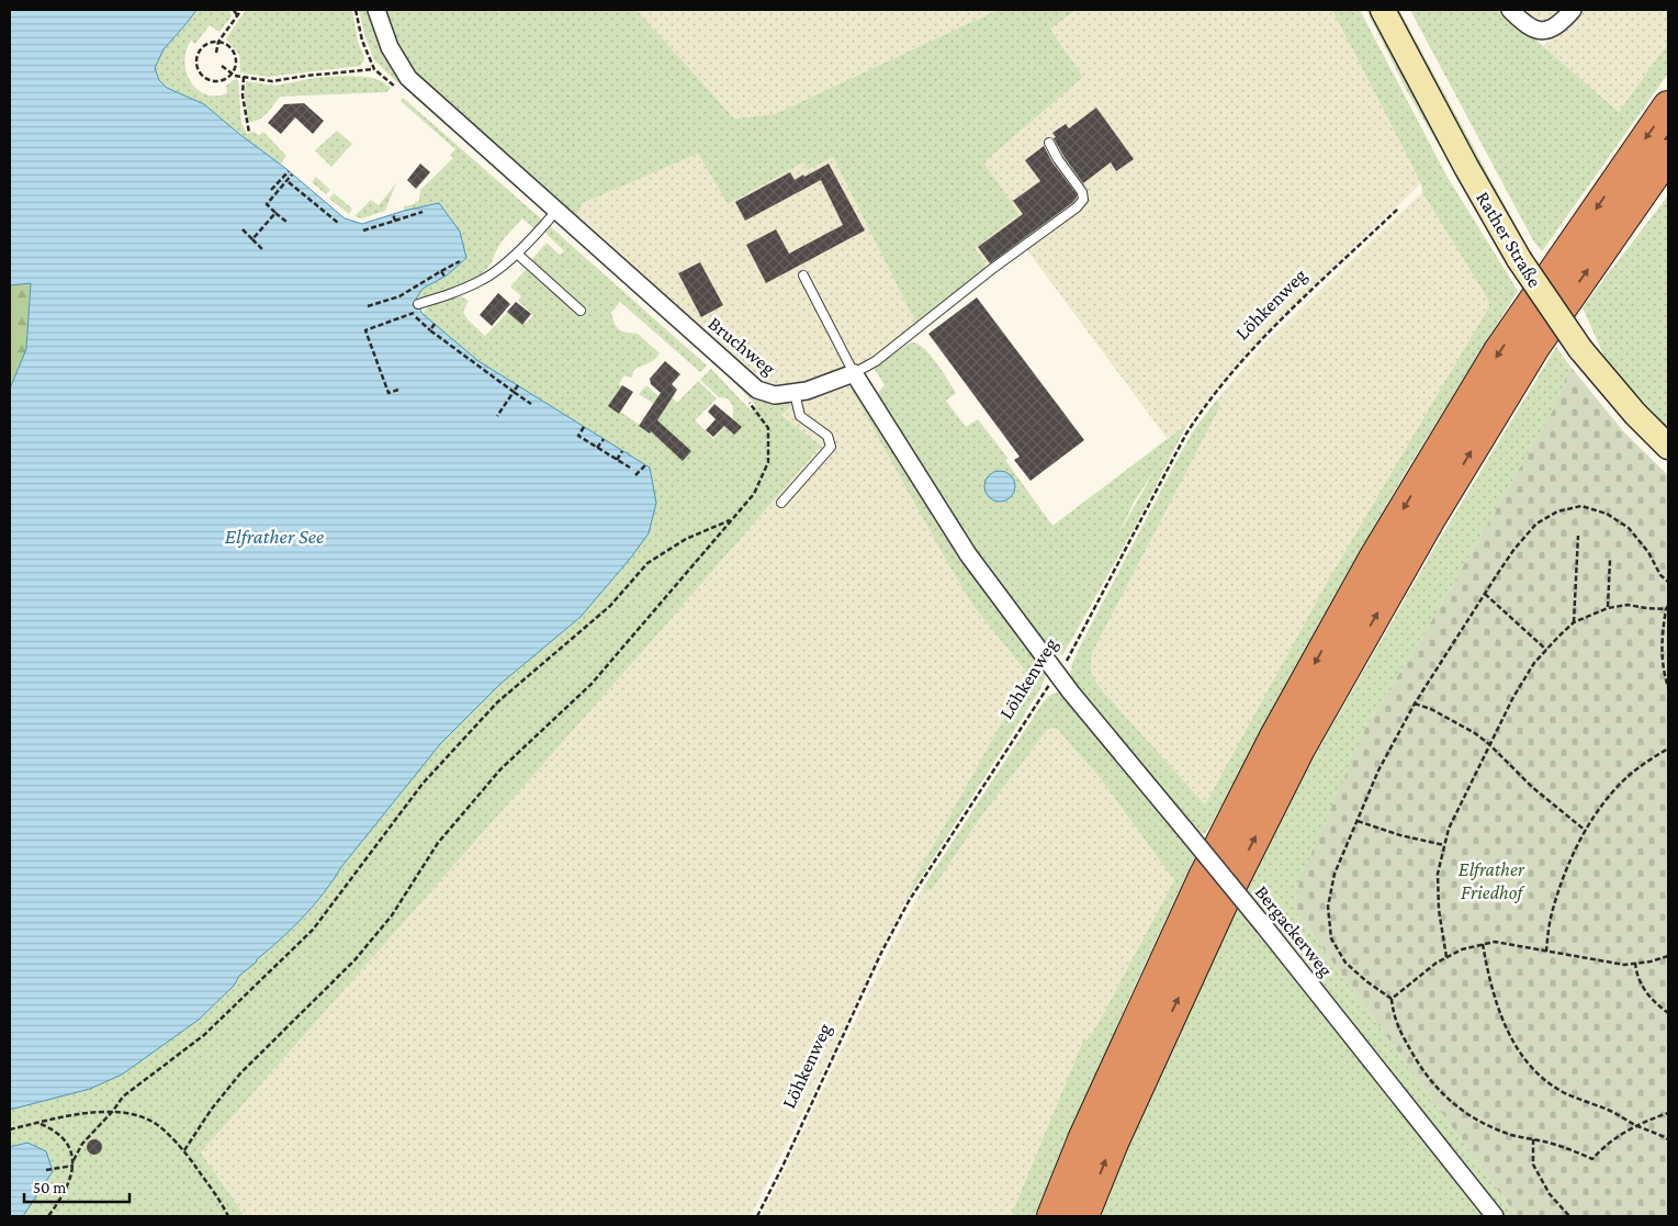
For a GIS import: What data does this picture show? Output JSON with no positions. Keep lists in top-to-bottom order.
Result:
{
  "streets": {
    "main road": ["Rather Straße"],
    "street": ["Bruchweg", "Bergackerweg"],
    "path": ["Löhkenweg"]
  },
  "crossings": [
    ["Löhkenweg", "Bergackerweg"]
  ],
  "water": ["Elfrather See"],
  "parks": ["Elfrather Friedhof"],
  "scale_bar": "50 m"
}
